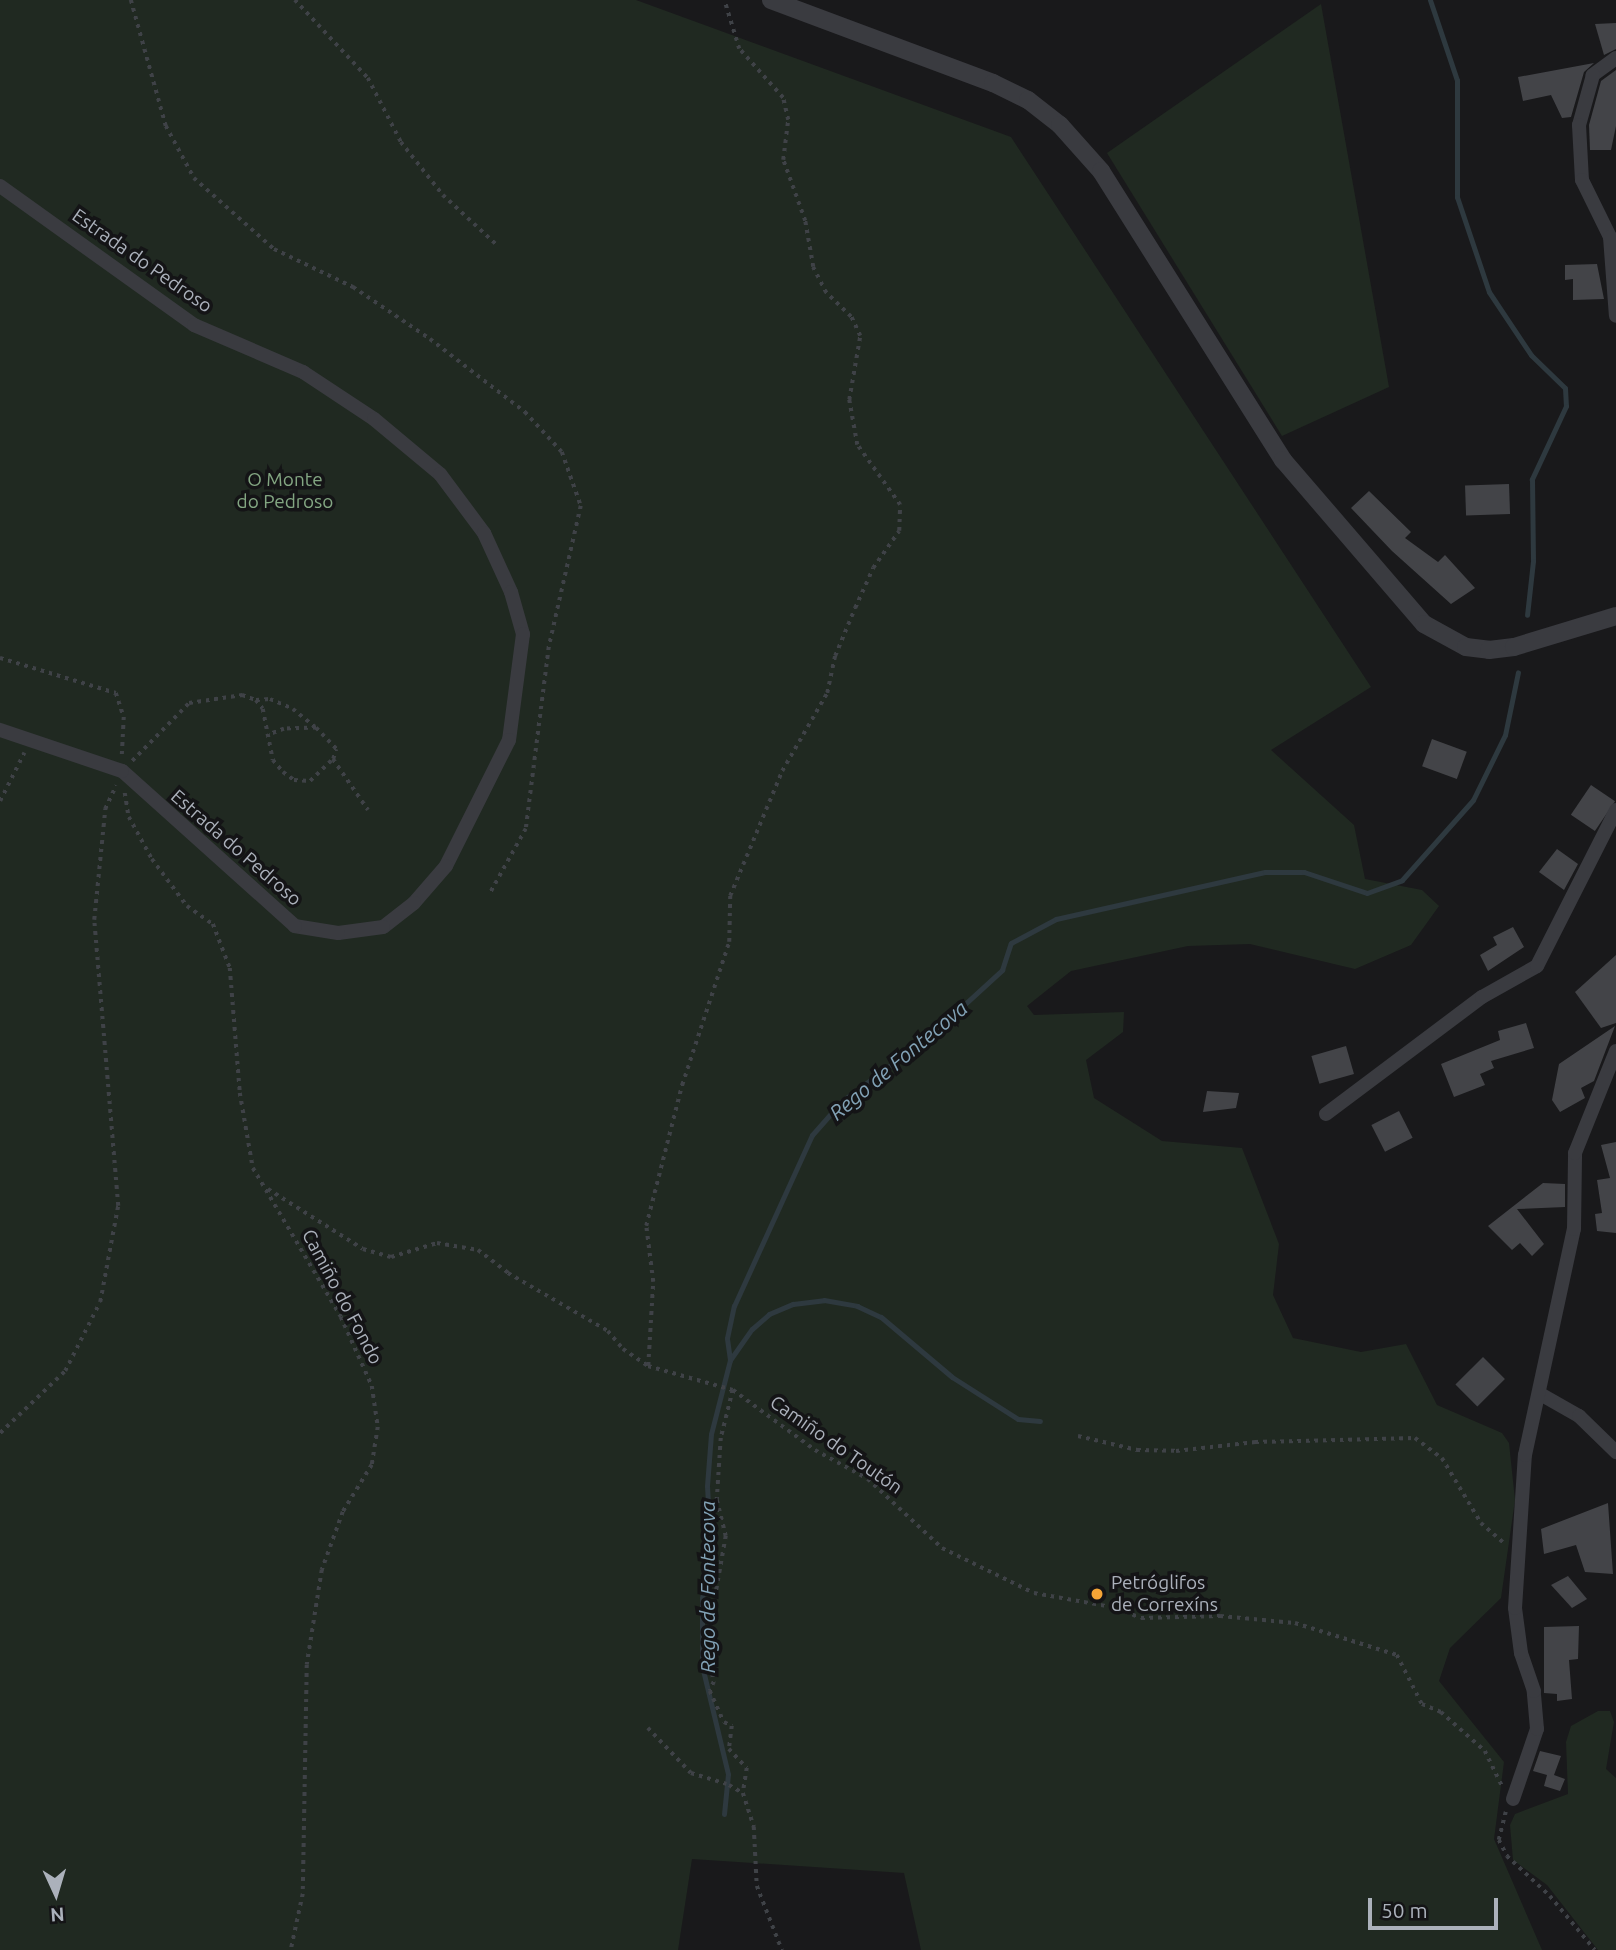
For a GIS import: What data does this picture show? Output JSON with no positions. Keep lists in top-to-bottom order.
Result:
{
  "streets": {
    "street": ["Estrada do Pedroso"],
    "path": ["Camiño do Fondo", "Camiño do Toutón"]
  },
  "crossings": [
    ["Estrada do Pedroso", "Camiño do Fondo"],
    ["Camiño do Fondo", "Camiño do Toutón"]
  ],
  "water": ["Rego de Fontecova"],
  "parks": ["O Monte do Pedroso"],
  "places": ["Petróglifos de Correxíns"],
  "scale_bar": "50 m",
  "north": "bottom"
}
